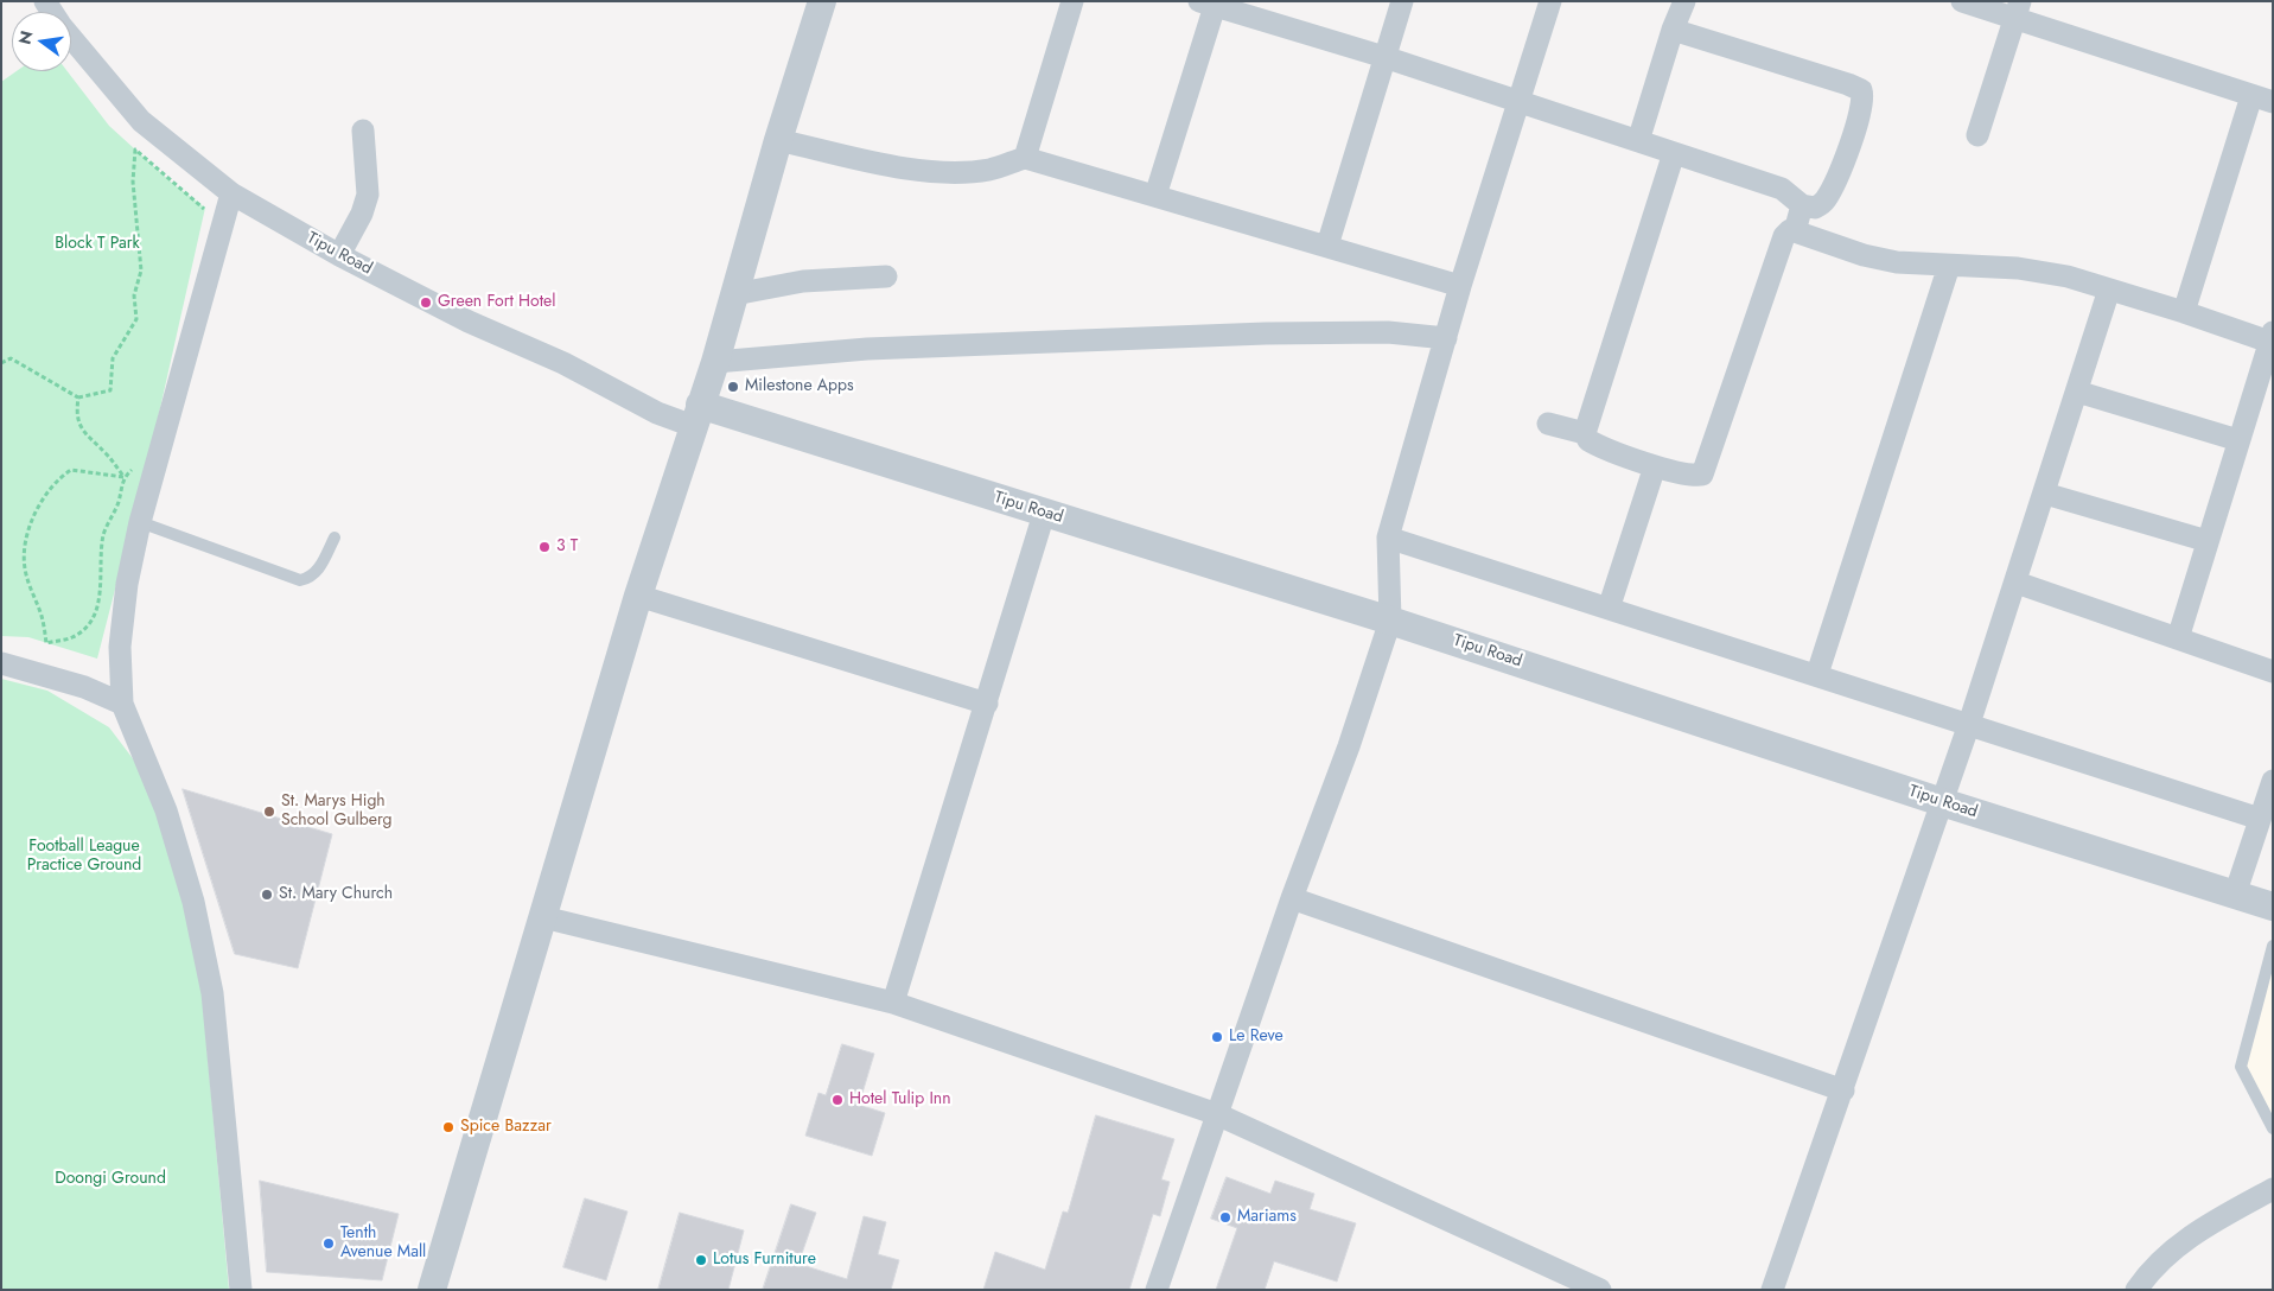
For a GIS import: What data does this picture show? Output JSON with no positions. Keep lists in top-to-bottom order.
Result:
{
  "streets": {
    "street": ["Tipu Road"]
  },
  "parks": ["Block T Park", "Football League Practice Ground", "Doongi Ground"],
  "places": [
    "Green Fort Hotel",
    "Milestone Apps",
    "3 T",
    "St. Marys High School Gulberg",
    "St. Mary Church",
    "Le Reve",
    "Hotel Tulip Inn",
    "Spice Bazzar",
    "Mariams",
    "Tenth Avenue Mall",
    "Lotus Furniture"
  ],
  "north": "left"
}
